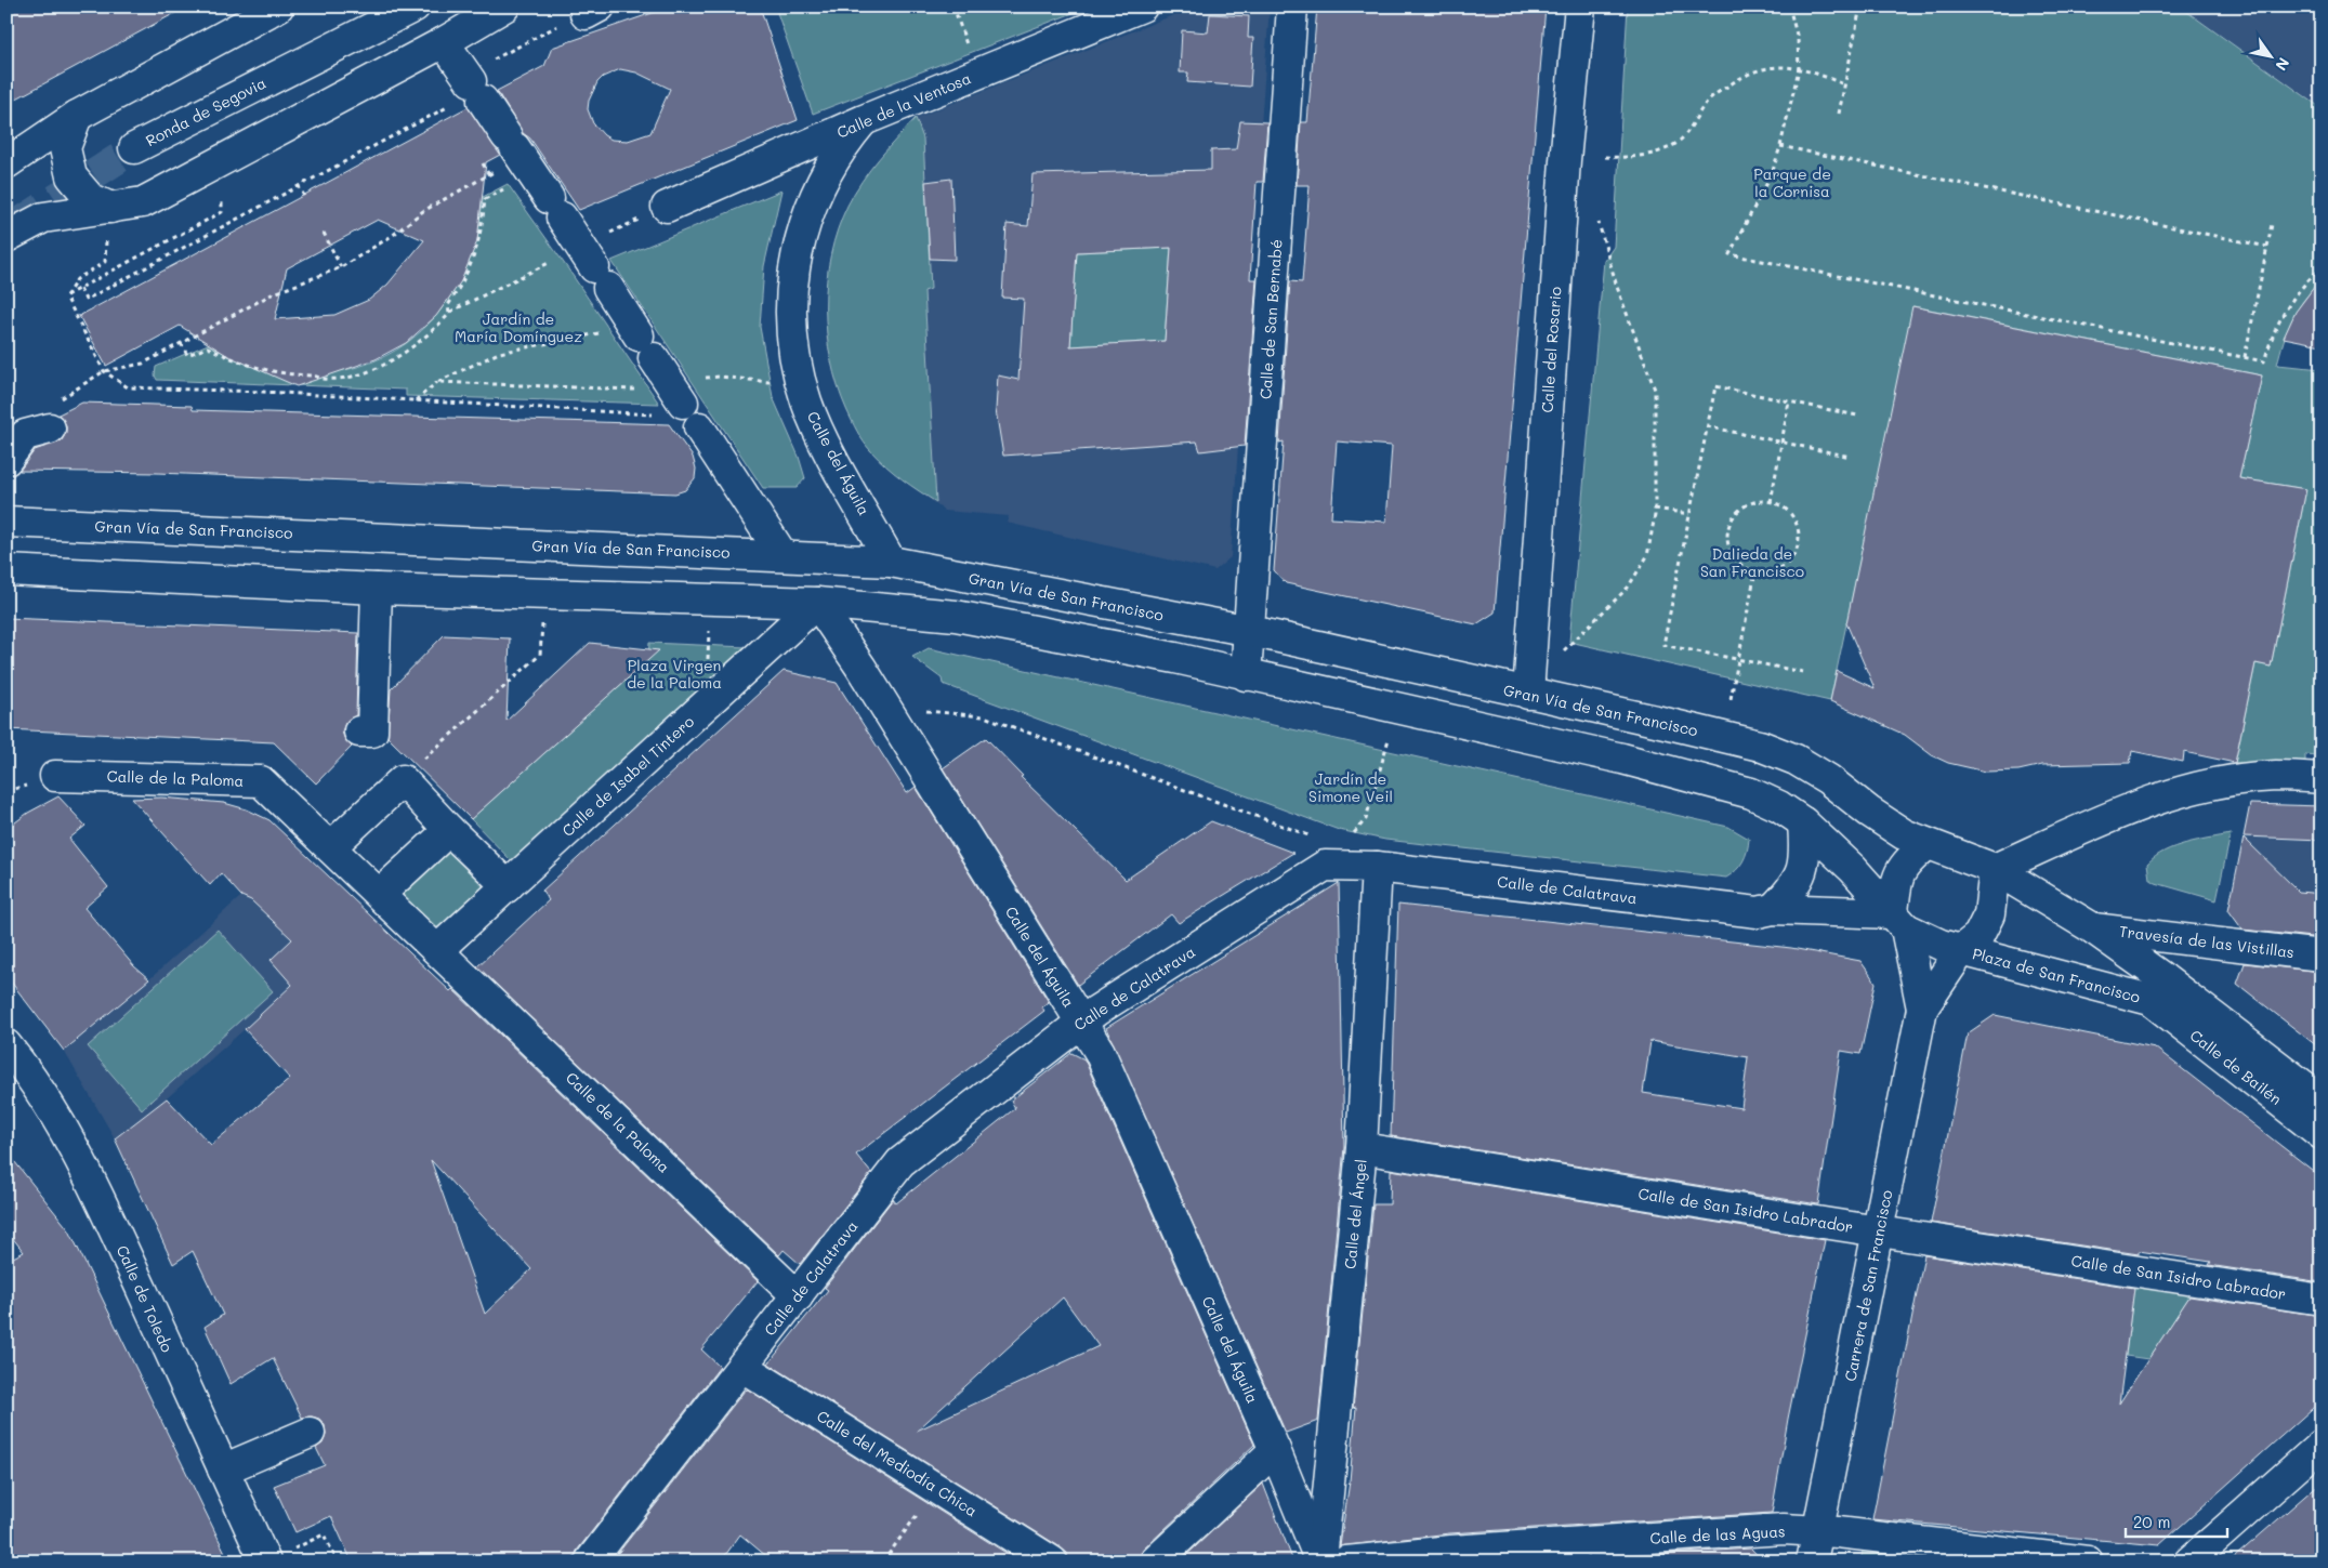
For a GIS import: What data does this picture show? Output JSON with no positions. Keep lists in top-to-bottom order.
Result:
{
  "streets": {
    "street": [
      "Calle de la Ventosa",
      "Ronda de Segovia",
      "Calle de San Bernabé",
      "Calle del Rosario",
      "Calle del Águila",
      "Gran Vía de San Francisco",
      "Calle de Isabel Tintero",
      "Calle de la Paloma",
      "Calle de Calatrava",
      "Travesía de las Vistillas",
      "Plaza de San Francisco",
      "Calle de Bailén",
      "Calle de San Isidro Labrador",
      "Calle del Ángel",
      "Carrera de San Francisco",
      "Calle de Toledo",
      "Calle del Mediodía Chica",
      "Calle de las Aguas"
    ]
  },
  "crossings": [
    ["Calle de la Ventosa", "Calle del Águila"],
    ["Calle de San Bernabé", "Gran Vía de San Francisco"],
    ["Calle del Rosario", "Gran Vía de San Francisco"],
    ["Calle del Águila", "Gran Vía de San Francisco"],
    ["Calle del Águila", "Calle de Isabel Tintero"],
    ["Calle del Águila", "Calle de Calatrava"],
    ["Calle del Águila", "Calle del Ángel"],
    ["Gran Vía de San Francisco", "Calle de Calatrava"],
    ["Gran Vía de San Francisco", "Plaza de San Francisco"],
    ["Gran Vía de San Francisco", "Carrera de San Francisco"],
    ["Calle de Isabel Tintero", "Calle de la Paloma"],
    ["Calle de la Paloma", "Calle de Calatrava"],
    ["Calle de Calatrava", "Plaza de San Francisco"],
    ["Calle de Calatrava", "Calle del Ángel"],
    ["Calle de Calatrava", "Carrera de San Francisco"],
    ["Calle de Calatrava", "Calle del Mediodía Chica"],
    ["Travesía de las Vistillas", "Plaza de San Francisco"],
    ["Plaza de San Francisco", "Calle de Bailén"],
    ["Plaza de San Francisco", "Carrera de San Francisco"],
    ["Calle de San Isidro Labrador", "Calle del Ángel"],
    ["Calle de San Isidro Labrador", "Carrera de San Francisco"],
    ["Carrera de San Francisco", "Calle de las Aguas"]
  ],
  "parks": [
    "Parque de la Cornisa",
    "Jardín de María Domínguez",
    "Dalieda de San Francisco",
    "Plaza Virgen de la Paloma",
    "Jardín de Simone Veil"
  ],
  "scale_bar": "20 m",
  "north": "bottom right"
}
